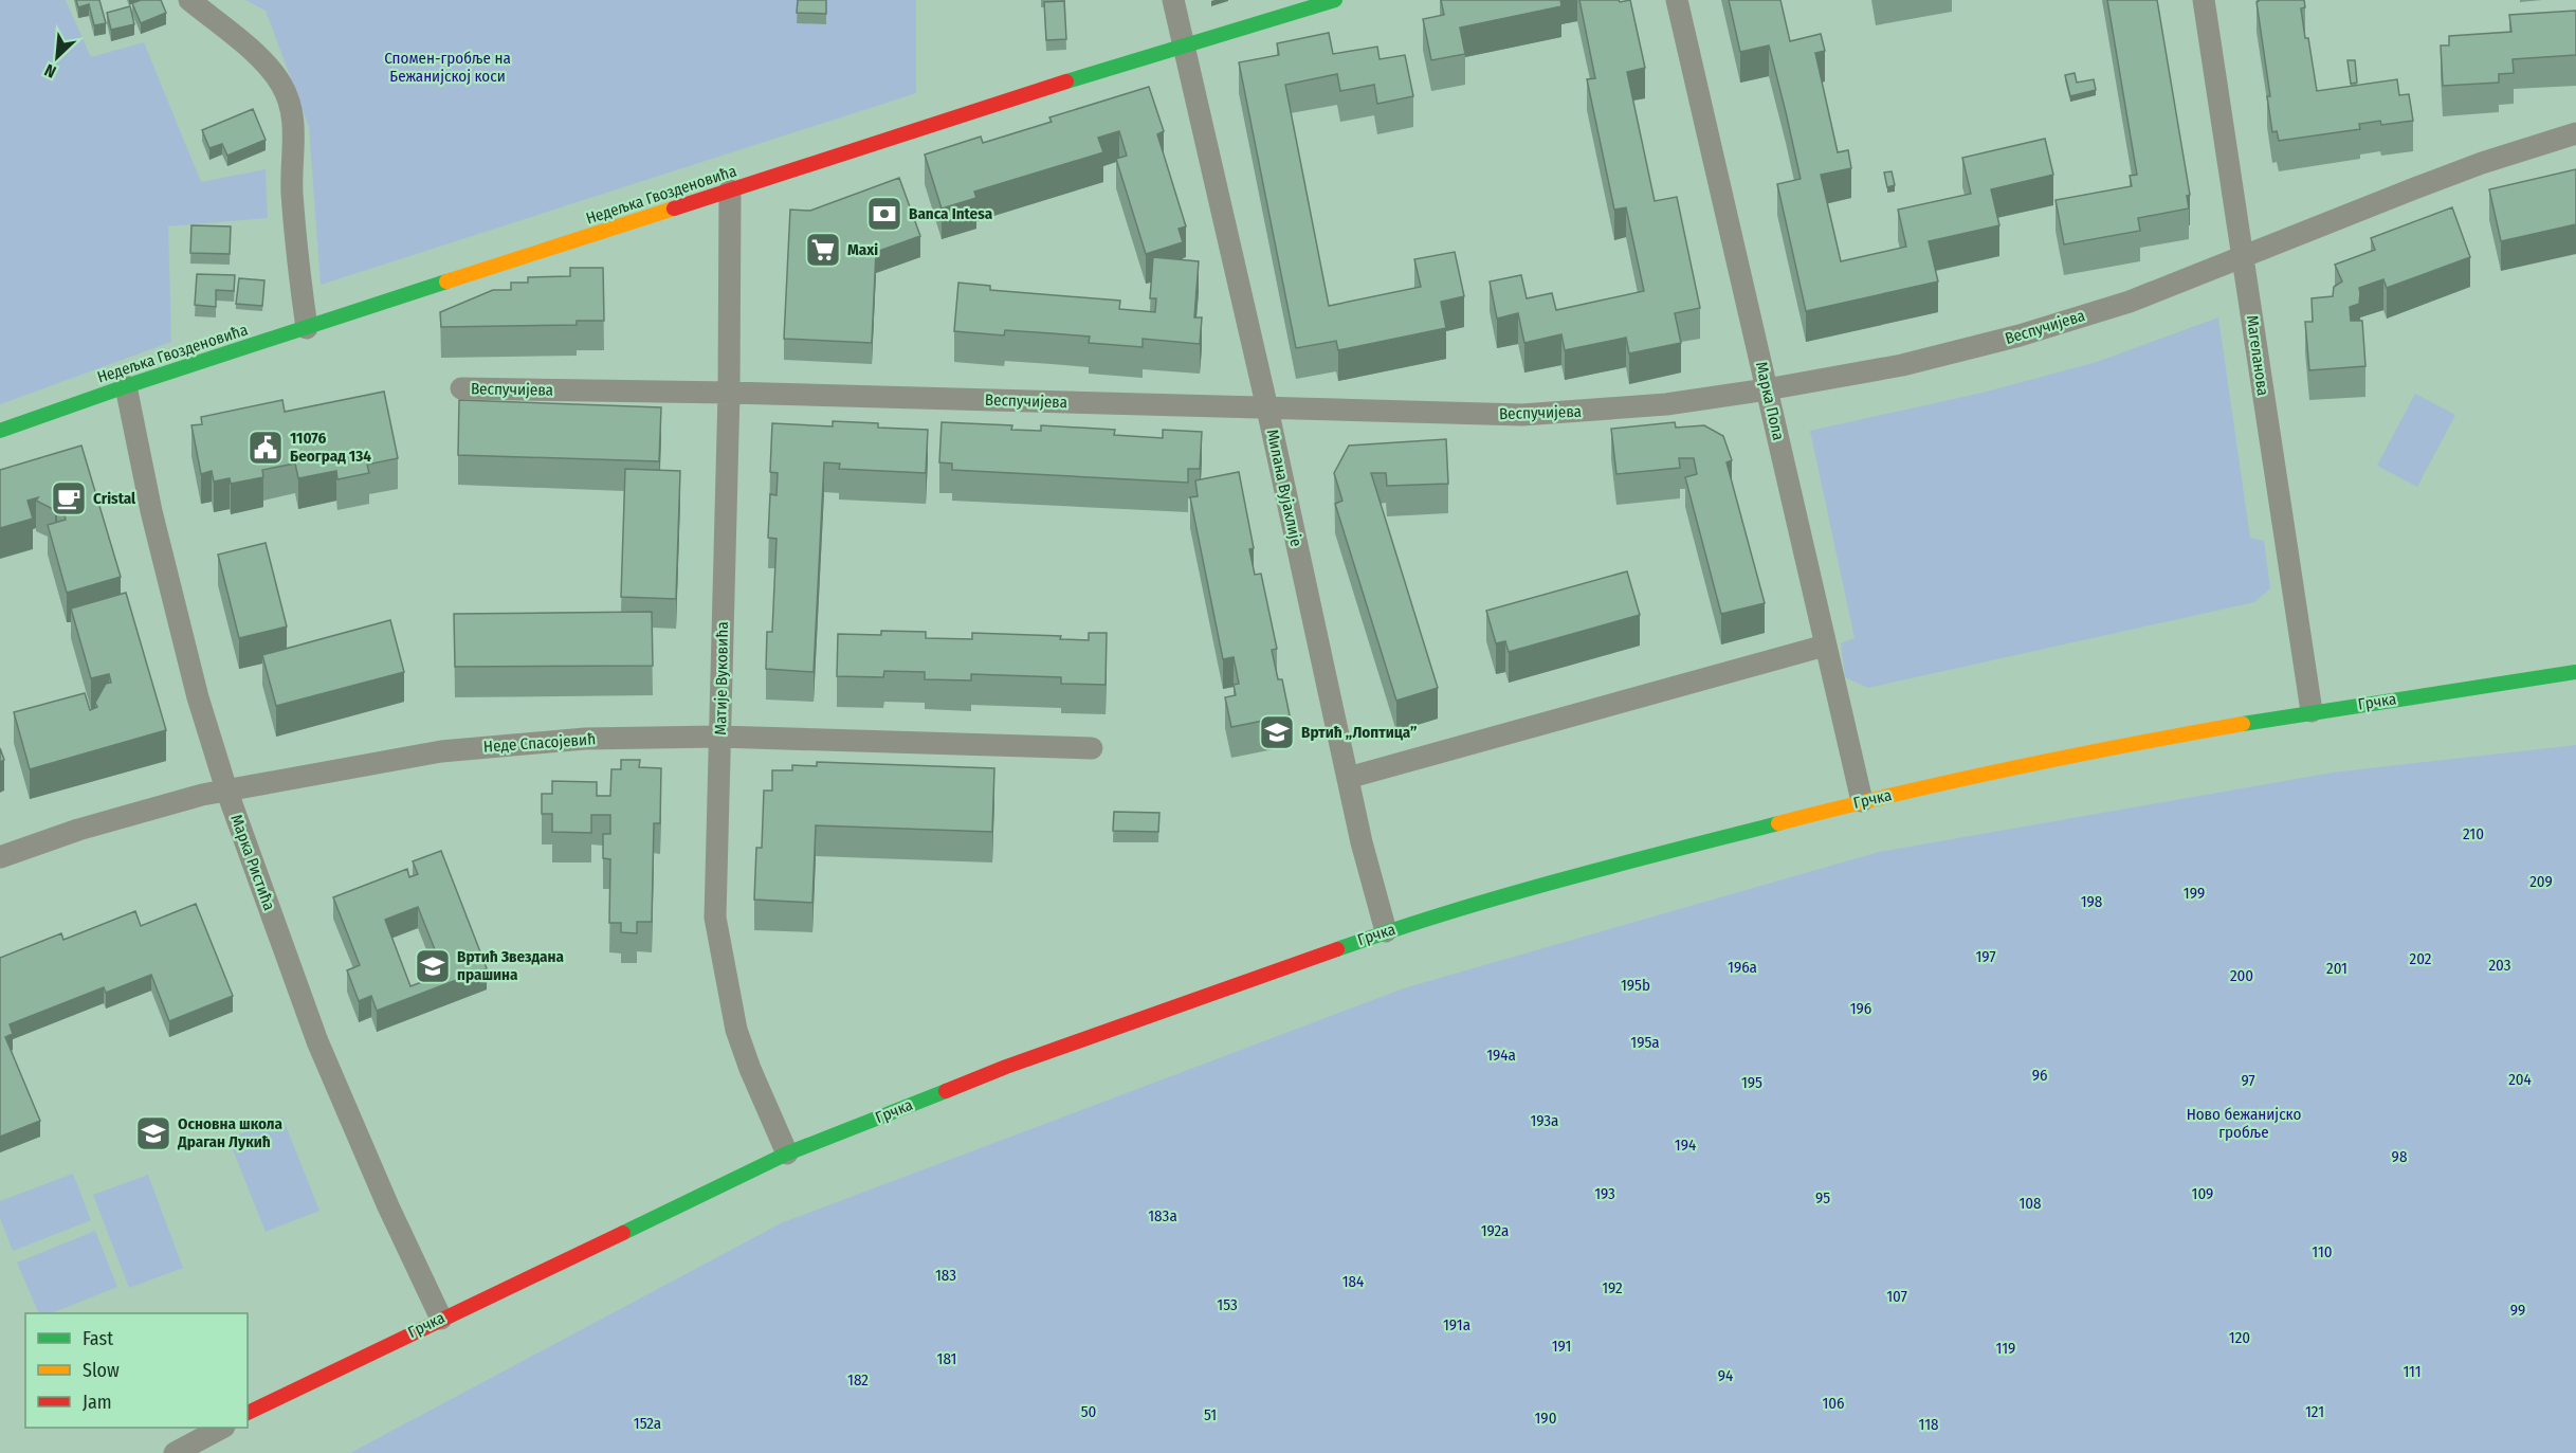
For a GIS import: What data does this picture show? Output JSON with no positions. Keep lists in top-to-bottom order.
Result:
{
  "streets": {
    "street": [
      "Недељка Гвозденовића",
      "Веспучијева",
      "Магеланова",
      "Марка Пола",
      "Милана Вујаклије",
      "Матије Вуковића",
      "Грчка",
      "Неде Спасојевић",
      "Марка Ристића"
    ]
  },
  "crossings": [
    ["Недељка Гвозденовића", "Милана Вујаклије"],
    ["Недељка Гвозденовића", "Матије Вуковића"],
    ["Недељка Гвозденовића", "Марка Ристића"],
    ["Веспучијева", "Магеланова"],
    ["Веспучијева", "Марка Пола"],
    ["Веспучијева", "Милана Вујаклије"],
    ["Веспучијева", "Матије Вуковића"],
    ["Магеланова", "Грчка"],
    ["Марка Пола", "Грчка"],
    ["Милана Вујаклије", "Грчка"],
    ["Матије Вуковића", "Грчка"],
    ["Матије Вуковића", "Неде Спасојевић"],
    ["Грчка", "Марка Ристића"],
    ["Неде Спасојевић", "Марка Ристића"]
  ],
  "parks": [
    "Спомен-гробље на Бежанијској коси",
    "210",
    "209",
    "199",
    "198",
    "197",
    "202",
    "203",
    "196a",
    "201",
    "200",
    "195b",
    "196",
    "195a",
    "194a",
    "96",
    "204",
    "97",
    "195",
    "Ново бежанијско гробље",
    "193a",
    "194",
    "98",
    "193",
    "109",
    "95",
    "108",
    "183a",
    "192а",
    "110",
    "183",
    "184",
    "192",
    "107",
    "153",
    "99",
    "191a",
    "120",
    "191",
    "119",
    "181",
    "111",
    "94",
    "182",
    "106",
    "50",
    "121",
    "51",
    "190",
    "152a",
    "118"
  ],
  "places": {
    "bank": ["Banca Intesa"],
    "supermarket": ["Maxi"],
    "public building": ["11076 Београд 134"],
    "cafe": ["Cristal"],
    "school or university": ["Вртић „Лоптица”", "Вртић Звездана прашина", "Основна школа Драган Лукић"]
  },
  "legend": ["Fast", "Slow", "Jam"],
  "north": "bottom left"
}
